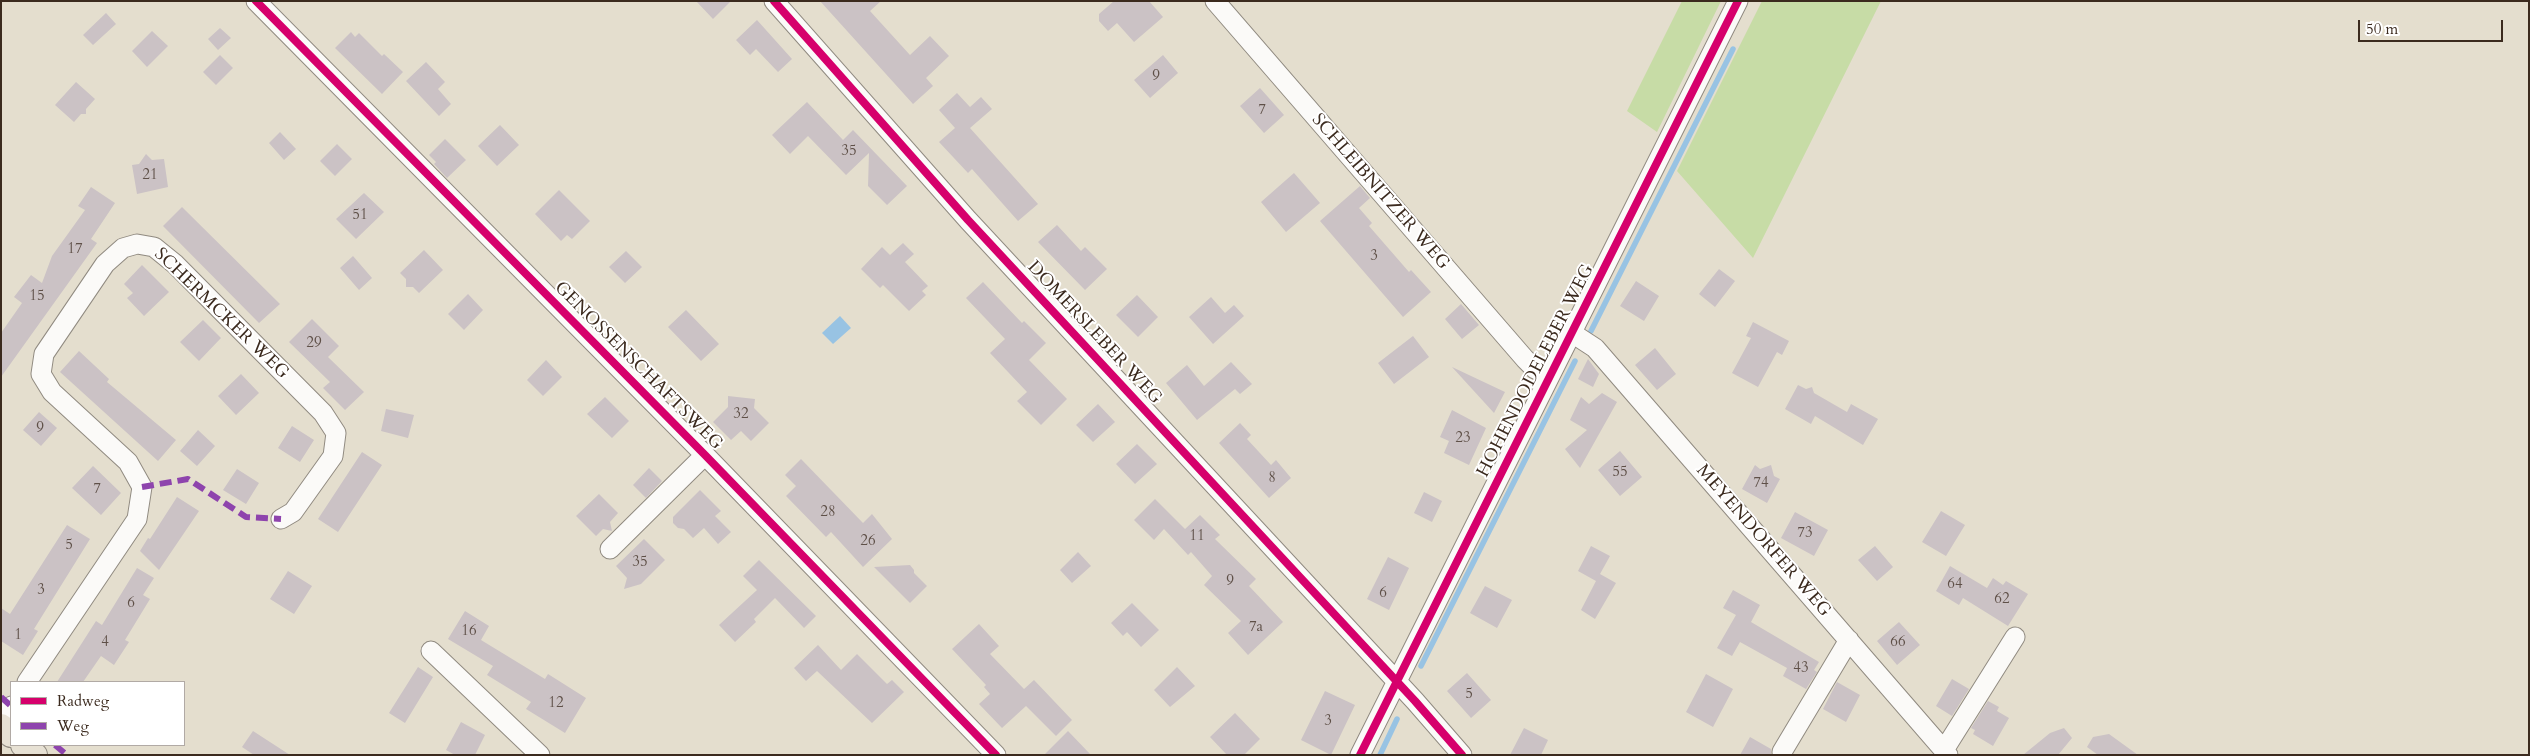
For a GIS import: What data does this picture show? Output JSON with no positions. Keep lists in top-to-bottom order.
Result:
{
  "streets": {
    "street": [
      "SCHLEIBNITZER WEG",
      "SCHERMCKER WEG",
      "DOMERSLEBER WEG",
      "GENOSSENSCHAFTSWEG",
      "HOHENDODELEBER WEG",
      "MEYENDORFER WEG"
    ]
  },
  "crossings": [
    ["SCHLEIBNITZER WEG", "HOHENDODELEBER WEG"],
    ["DOMERSLEBER WEG", "HOHENDODELEBER WEG"],
    ["HOHENDODELEBER WEG", "MEYENDORFER WEG"]
  ],
  "house_numbers": [
    "9",
    "7",
    "35",
    "21",
    "51",
    "17",
    "3",
    "15",
    "29",
    "32",
    "9",
    "23",
    "55",
    "8",
    "74",
    "7",
    "28",
    "73",
    "11",
    "26",
    "5",
    "35",
    "9",
    "64",
    "3",
    "6",
    "62",
    "6",
    "7a",
    "16",
    "1",
    "4",
    "66",
    "43",
    "5",
    "12",
    "3"
  ],
  "legend": ["Radweg", "Weg"],
  "scale_bar": "50 m"
}
